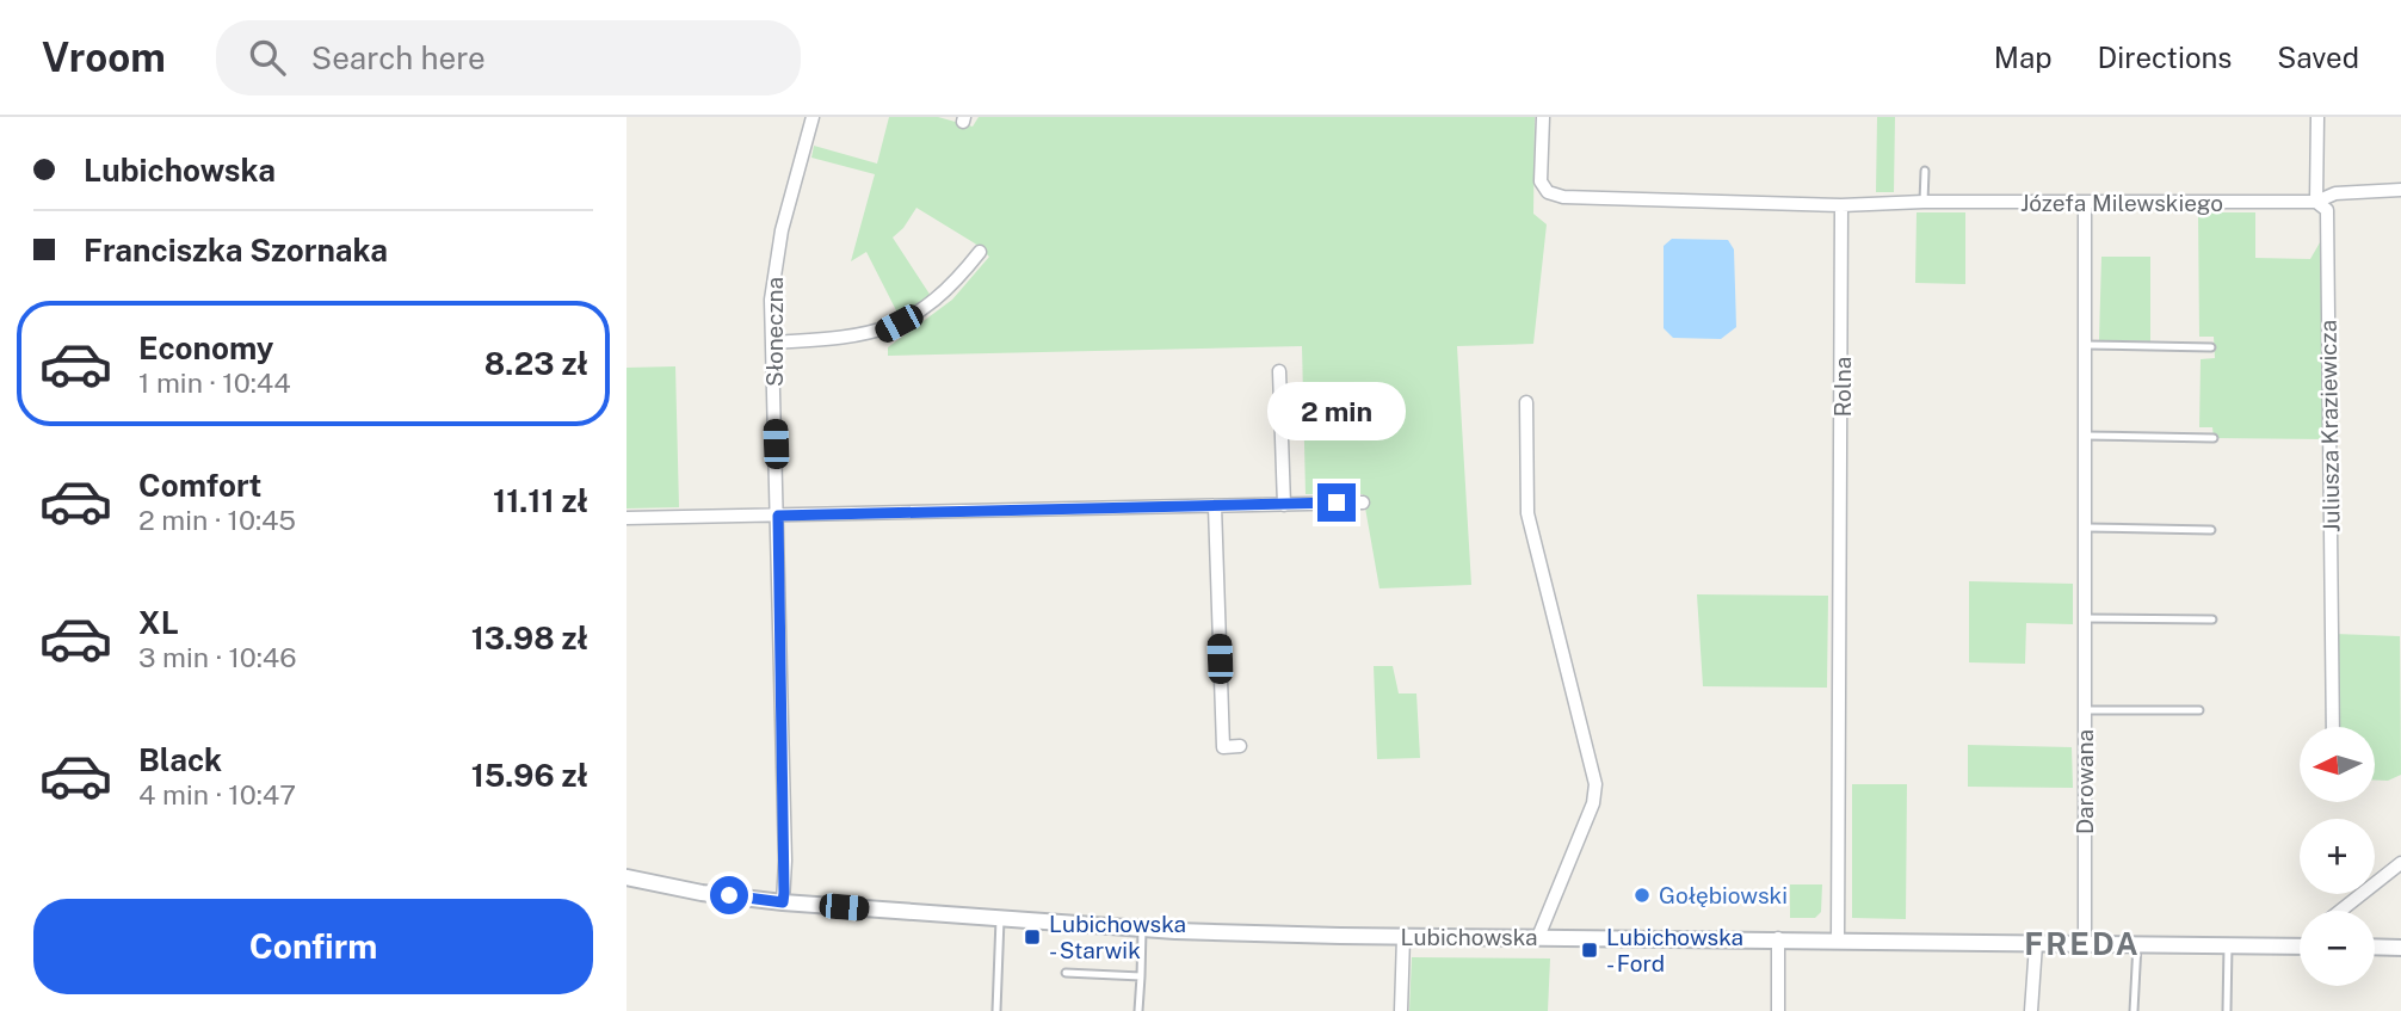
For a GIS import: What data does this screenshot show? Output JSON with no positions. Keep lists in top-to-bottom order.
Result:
{
  "streets": {
    "street": [
      "Józefa Milewskiego",
      "Słoneczna",
      "Rolna",
      "Juliusza Kraziewicza",
      "Darowana",
      "Lubichowska"
    ]
  },
  "crossings": [
    ["Józefa Milewskiego", "Rolna"],
    ["Józefa Milewskiego", "Juliusza Kraziewicza"],
    ["Józefa Milewskiego", "Darowana"],
    ["Słoneczna", "Lubichowska"],
    ["Rolna", "Lubichowska"],
    ["Darowana", "Lubichowska"]
  ],
  "districts": ["FREDA"],
  "places": {
    "other": ["Gołębiowski"],
    "transit": ["Lubichowska - Starwik", "Lubichowska - Ford"]
  },
  "north": "left",
  "page": {
    "header": "Vroom",
    "search": "Search here",
    "nav": ["Map", "Directions", "Saved"],
    "banner": ["Lubichowska", "Franciszka Szornaka"],
    "list": [
      {
        "name": "Economy",
        "note": "1 min · 10:44",
        "value": "8.23 zł"
      },
      {
        "name": "Comfort",
        "note": "2 min · 10:45",
        "value": "11.11 zł"
      },
      {
        "name": "XL",
        "note": "3 min · 10:46",
        "value": "13.98 zł"
      },
      {
        "name": "Black",
        "note": "4 min · 10:47",
        "value": "15.96 zł"
      }
    ],
    "bubble": "2 min",
    "map_buttons": ["+", "−"],
    "buttons": "Confirm"
  }
}
